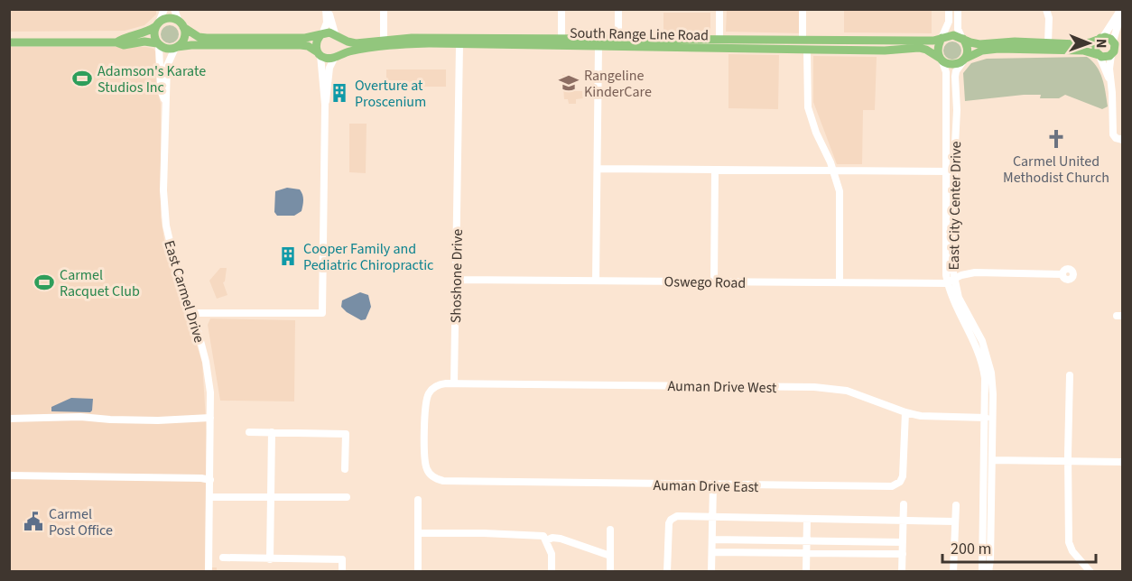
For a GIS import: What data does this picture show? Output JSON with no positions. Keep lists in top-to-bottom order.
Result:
{
  "streets": {
    "main road": ["South Range Line Road"],
    "street": [
      "East City Center Drive",
      "Shoshone Drive",
      "Oswego Road",
      "East Carmel Drive",
      "Auman Drive West",
      "Auman Drive East"
    ]
  },
  "crossings": [
    ["South Range Line Road", "East City Center Drive"],
    ["South Range Line Road", "Shoshone Drive"],
    ["East City Center Drive", "Oswego Road"],
    ["East City Center Drive", "Auman Drive West"],
    ["Shoshone Drive", "Oswego Road"],
    ["Shoshone Drive", "Auman Drive West"],
    ["Shoshone Drive", "Auman Drive East"],
    ["Auman Drive West", "Auman Drive East"]
  ],
  "places": {
    "sports": ["Adamson's Karate Studios Inc", "Carmel Racquet Club"],
    "school or university": ["Rangeline KinderCare"],
    "building": ["Overture at Proscenium", "Cooper Family and Pediatric Chiropractic"],
    "church": ["Carmel United Methodist Church"],
    "public building": ["Carmel Post Office"]
  },
  "scale_bar": "200 m",
  "north": "right"
}
